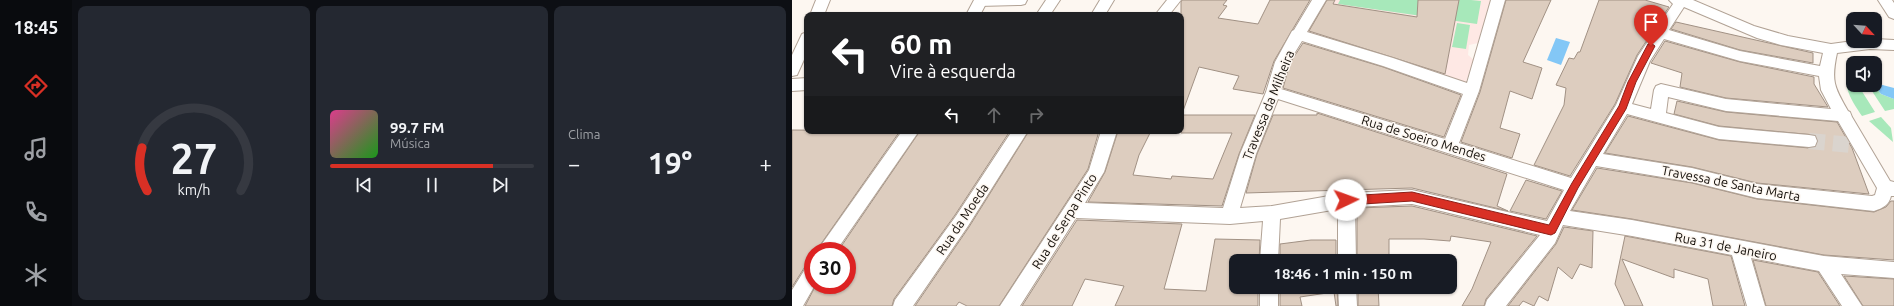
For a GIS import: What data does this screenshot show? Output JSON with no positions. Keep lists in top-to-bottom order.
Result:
{
  "streets": {
    "street": [
      "Travessa da Milheira",
      "Rua de Soeiro Mendes",
      "Travessa de Santa Marta",
      "Rua da Moeda",
      "Rua de Serpa Pinto",
      "Rua 31 de Janeiro"
    ]
  },
  "crossings": [
    ["Travessa da Milheira", "Rua de Soeiro Mendes"],
    ["Travessa da Milheira", "Rua 31 de Janeiro"],
    ["Rua de Serpa Pinto", "Rua 31 de Janeiro"]
  ],
  "north": "bottom right",
  "page": {
    "tabs": "18:45",
    "tile": "Clima",
    "turn": ["60 m", "Vire à esquerda"],
    "song": ["99.7 FM", "Música"],
    "heat": ["−", "19°", "+"],
    "limit": "30",
    "trip": "18:46 · 1 min · 150 m",
    "gauge": ["27", "km/h"]
  }
}
